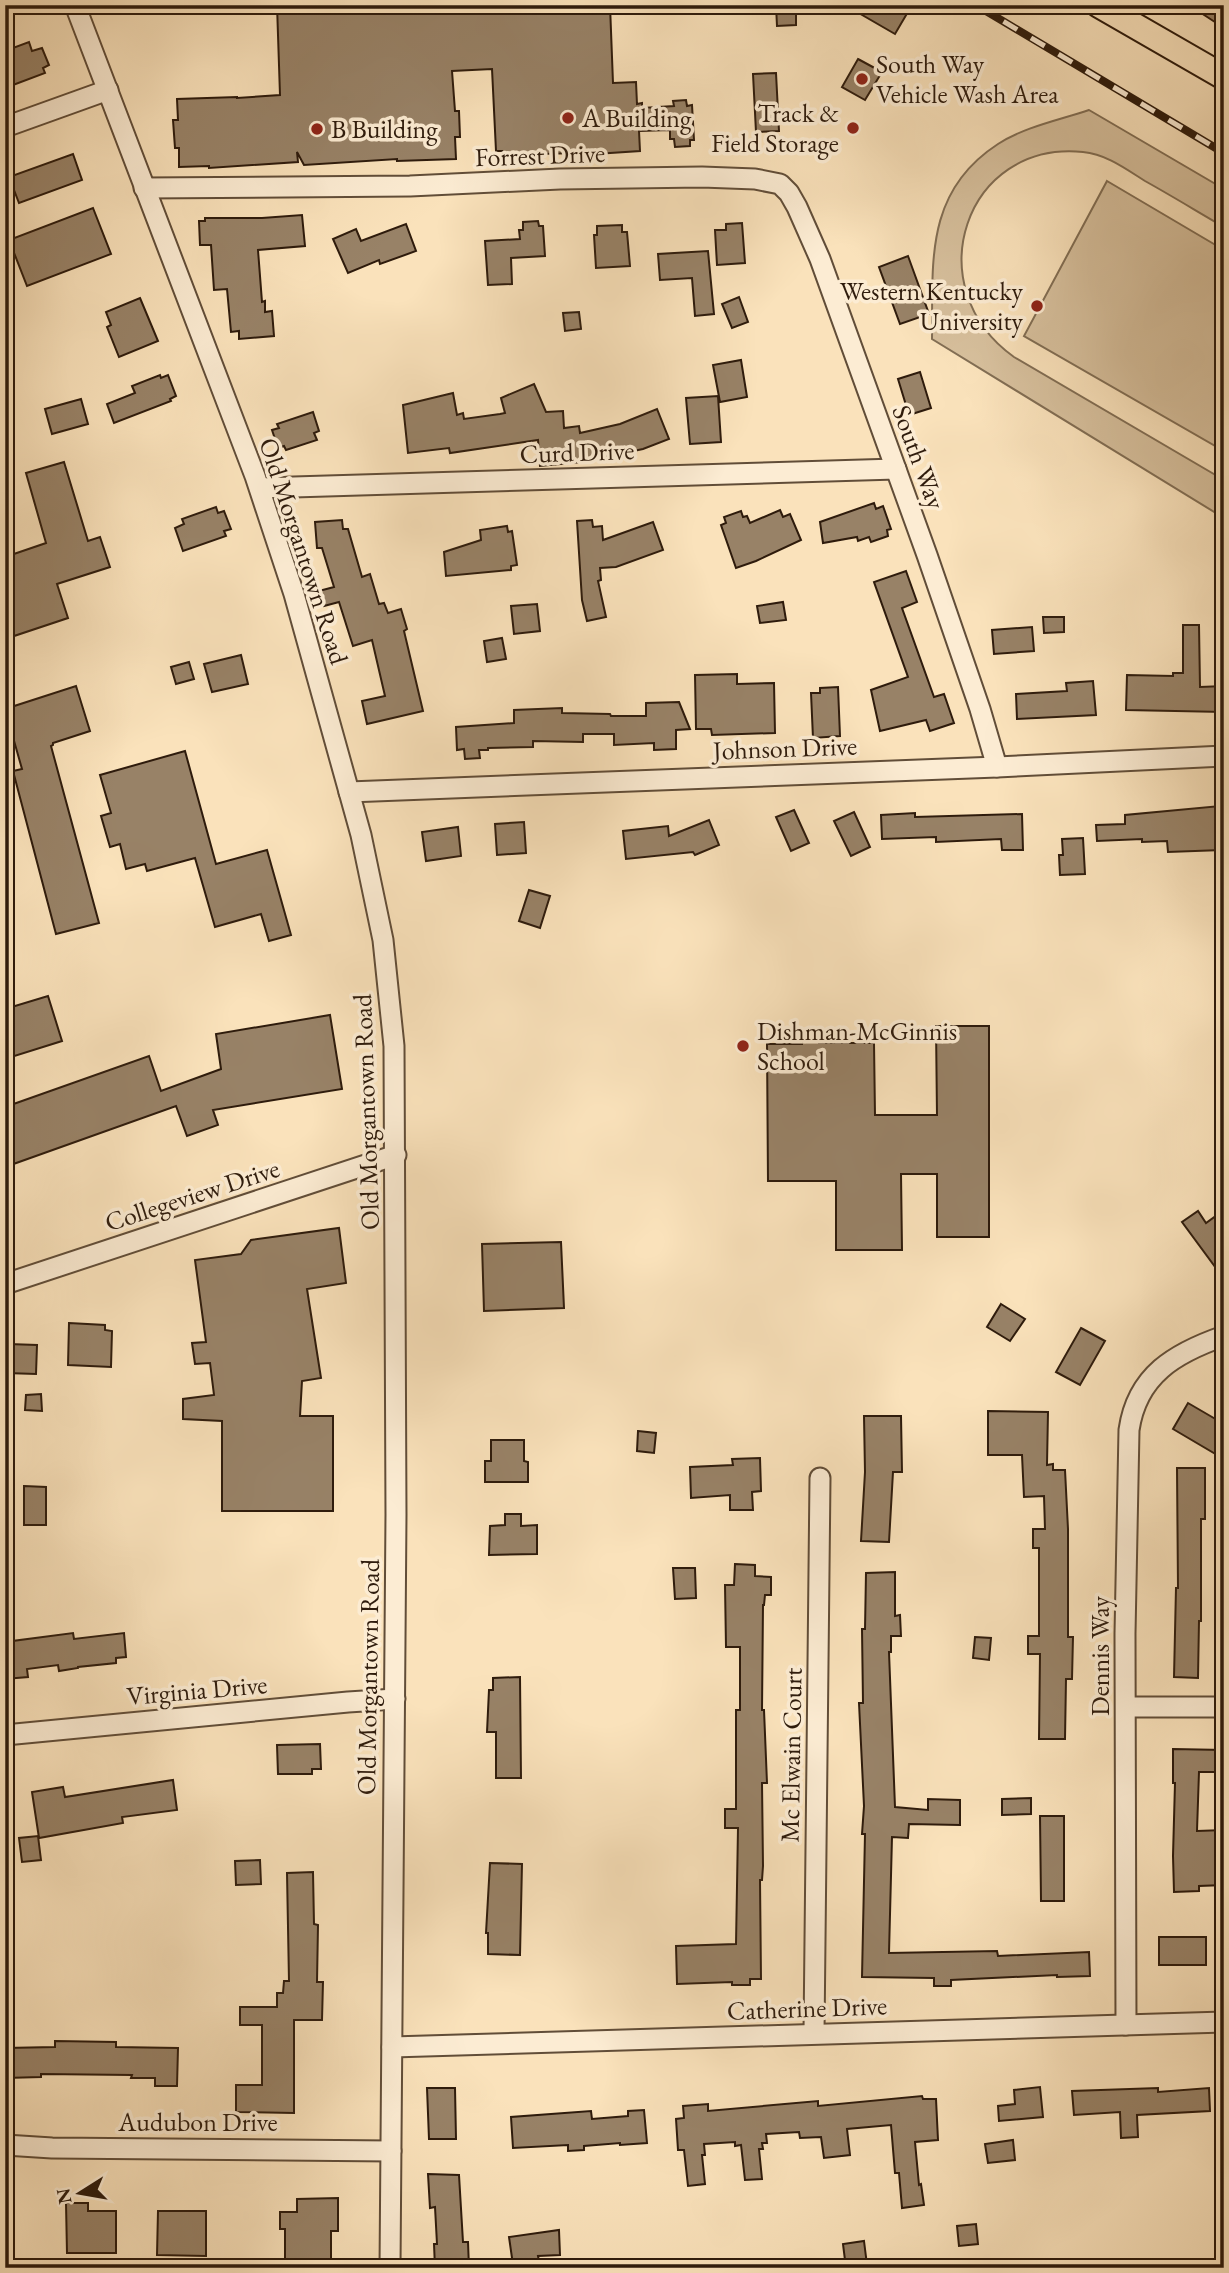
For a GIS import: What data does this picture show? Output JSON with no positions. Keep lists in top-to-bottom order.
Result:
{
  "streets": {
    "street": [
      "Forrest Drive",
      "Curd Drive",
      "South Way",
      "Old Morgantown Road",
      "Johnson Drive",
      "Collegeview Drive",
      "Dennis Way",
      "Virginia Drive",
      "Mc Elwain Court",
      "Catherine Drive",
      "Audubon Drive"
    ]
  },
  "crossings": [
    ["Forrest Drive", "South Way"],
    ["Forrest Drive", "Old Morgantown Road"],
    ["Curd Drive", "South Way"],
    ["Curd Drive", "Old Morgantown Road"],
    ["South Way", "Johnson Drive"],
    ["Old Morgantown Road", "Johnson Drive"],
    ["Old Morgantown Road", "Collegeview Drive"],
    ["Old Morgantown Road", "Virginia Drive"],
    ["Old Morgantown Road", "Catherine Drive"],
    ["Old Morgantown Road", "Audubon Drive"],
    ["Dennis Way", "Catherine Drive"],
    ["Mc Elwain Court", "Catherine Drive"]
  ],
  "places": [
    "South Way Vehicle Wash Area",
    "A Building",
    "Track & Field Storage",
    "B Building",
    "Western Kentucky University",
    "Dishman-McGinnis School"
  ],
  "north": "left"
}
